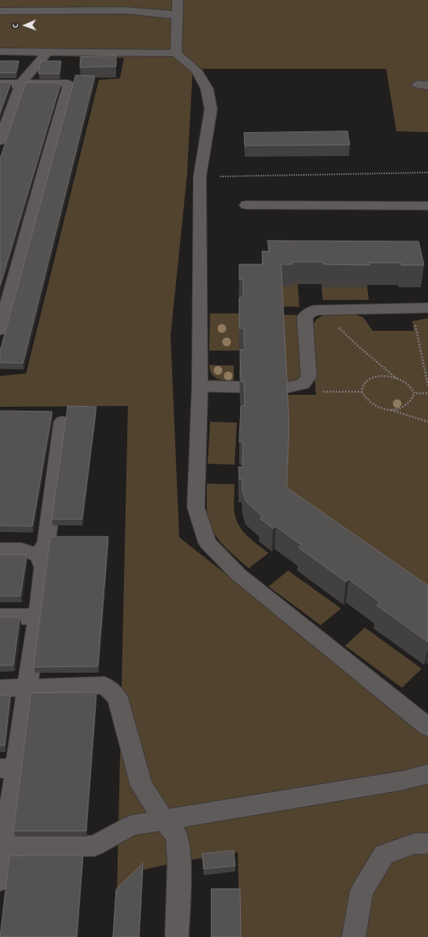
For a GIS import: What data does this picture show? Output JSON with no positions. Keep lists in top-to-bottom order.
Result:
{
  "north": "left"
}
